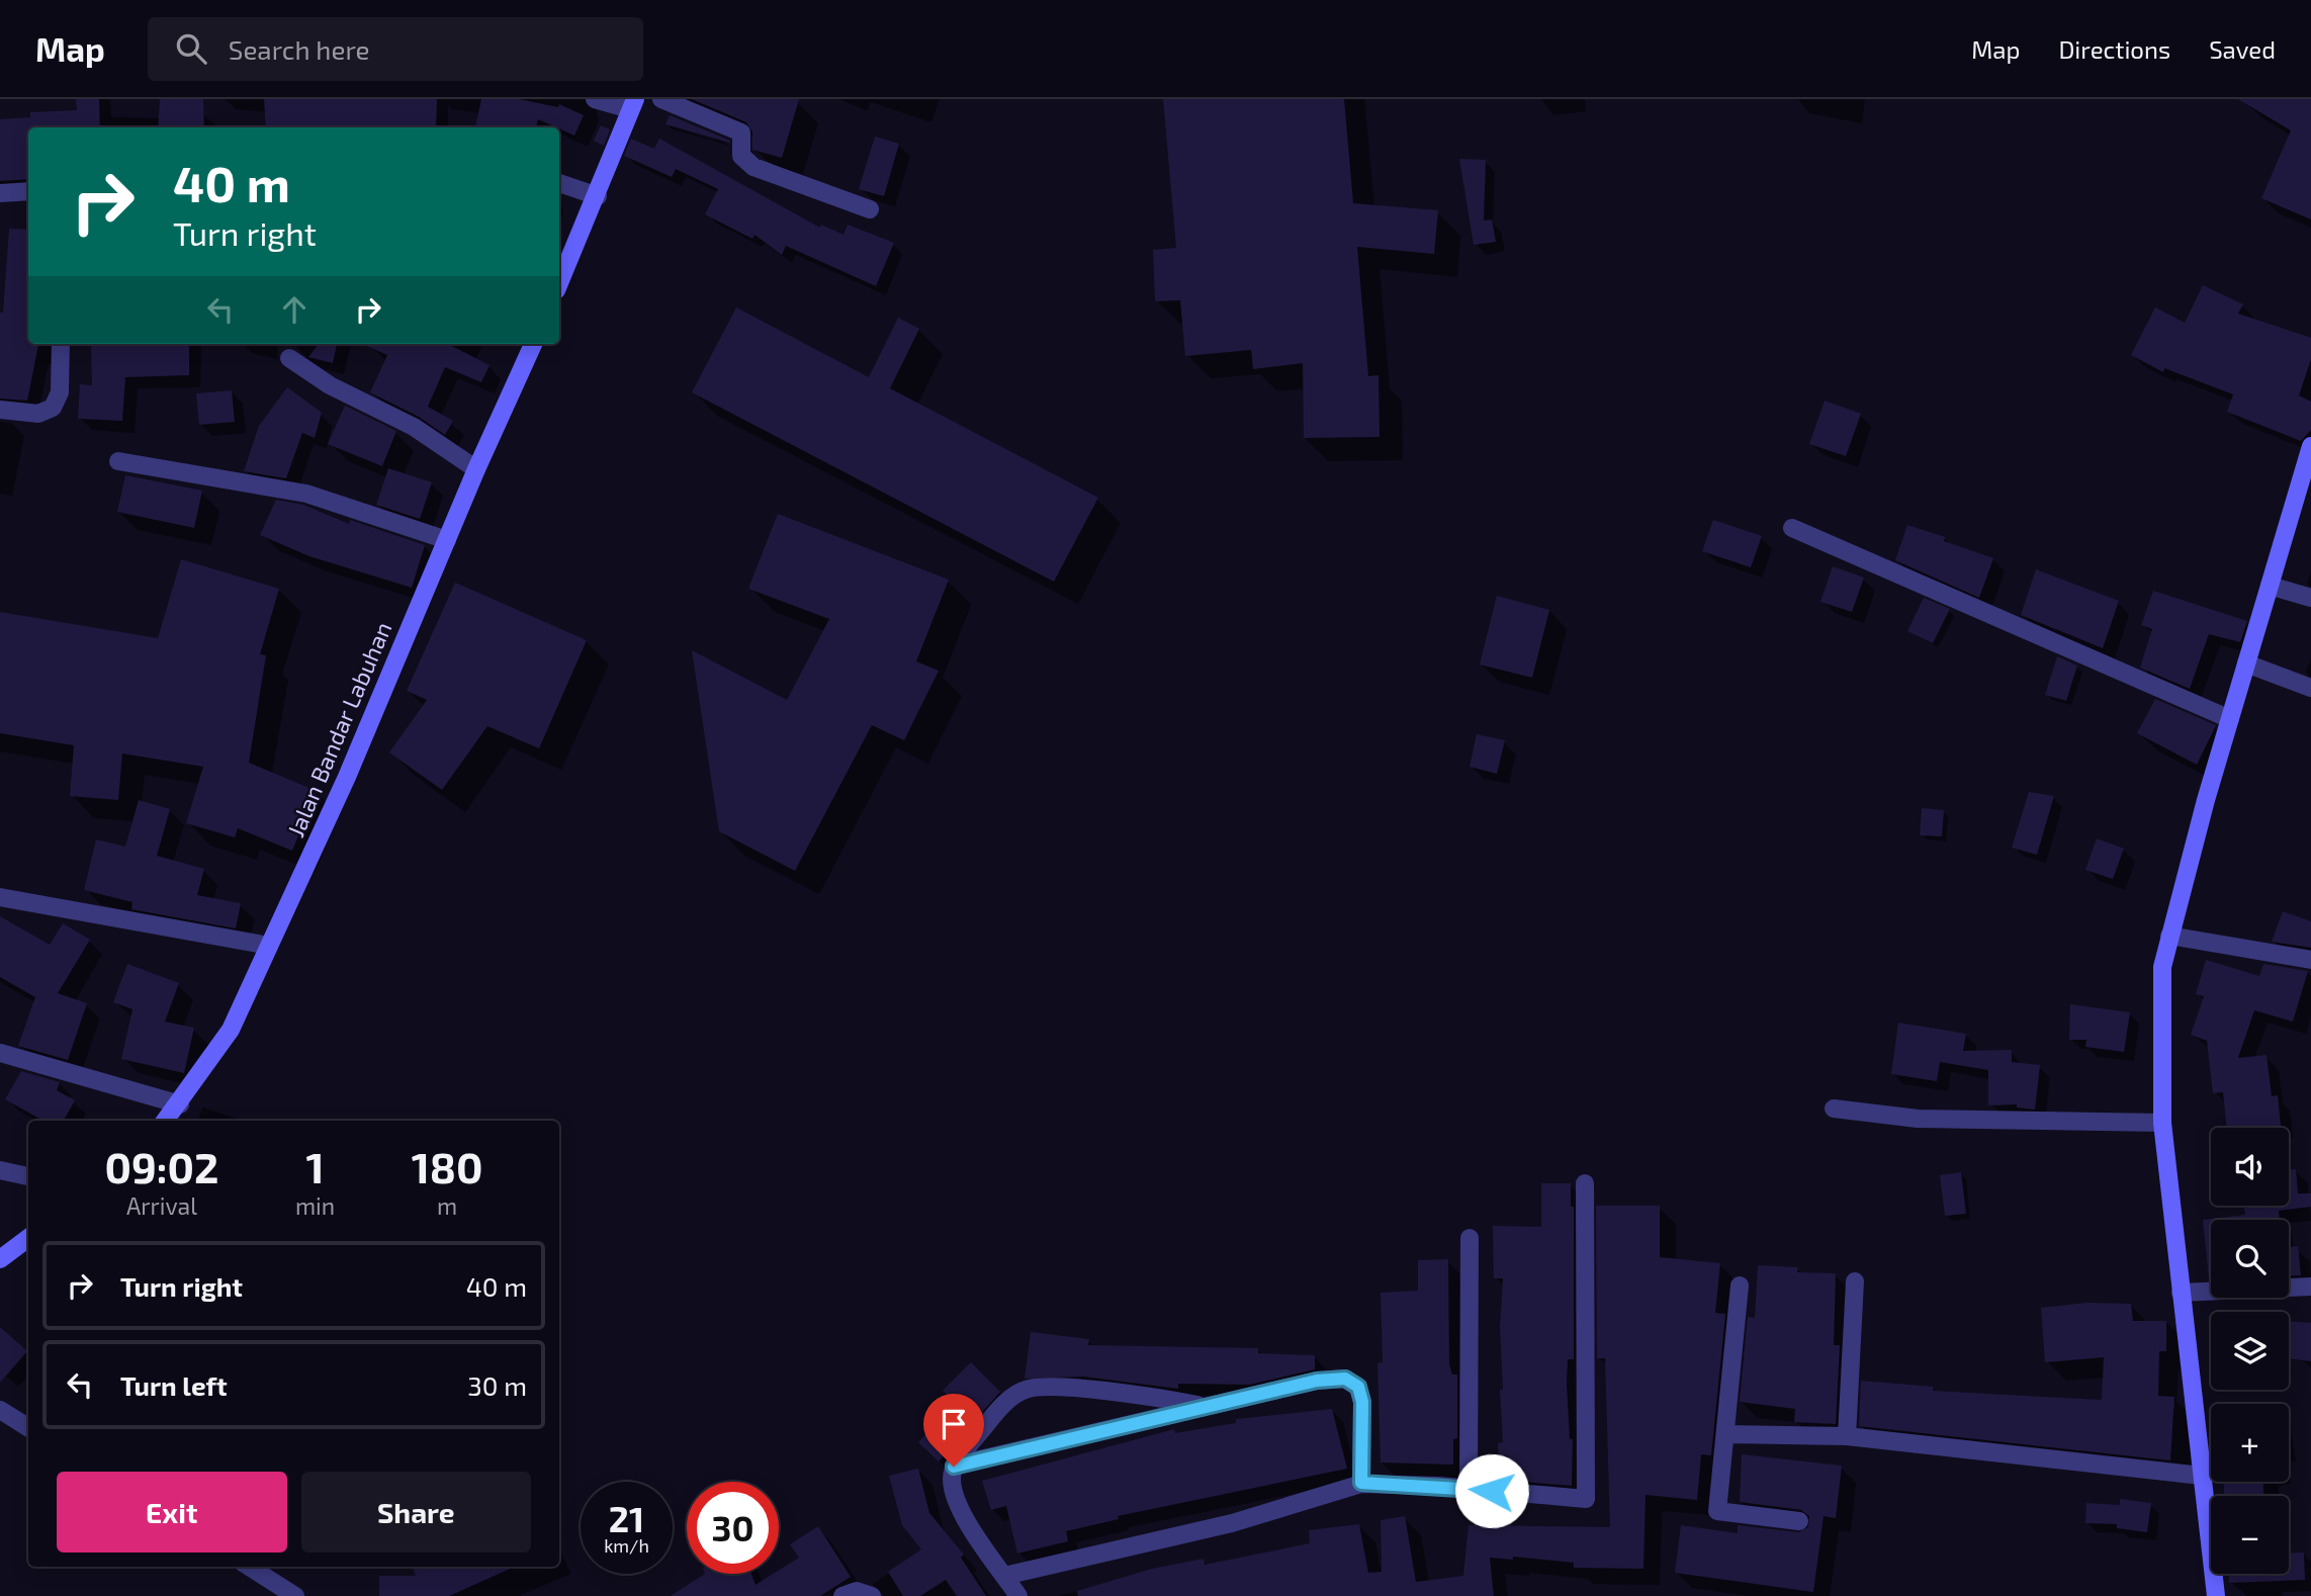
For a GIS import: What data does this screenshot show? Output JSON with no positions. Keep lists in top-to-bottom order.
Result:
{
  "streets": {
    "street": ["Jalan Bandar Labuhan"]
  },
  "page": {
    "header": "Map",
    "search": "Search here",
    "nav": ["Map", "Directions", "Saved"],
    "turn": ["40 m", "Turn right"],
    "eta": [
      "09:02",
      "Arrival",
      "1",
      "min",
      "180",
      "m"
    ],
    "map_buttons": ["+", "−"],
    "list": [
      {
        "name": "Turn right",
        "value": "40 m"
      },
      {
        "name": "Turn left",
        "value": "30 m"
      }
    ],
    "buttons": ["Exit", "Share"],
    "speed": "21 km/h",
    "limit": "30"
  }
}
